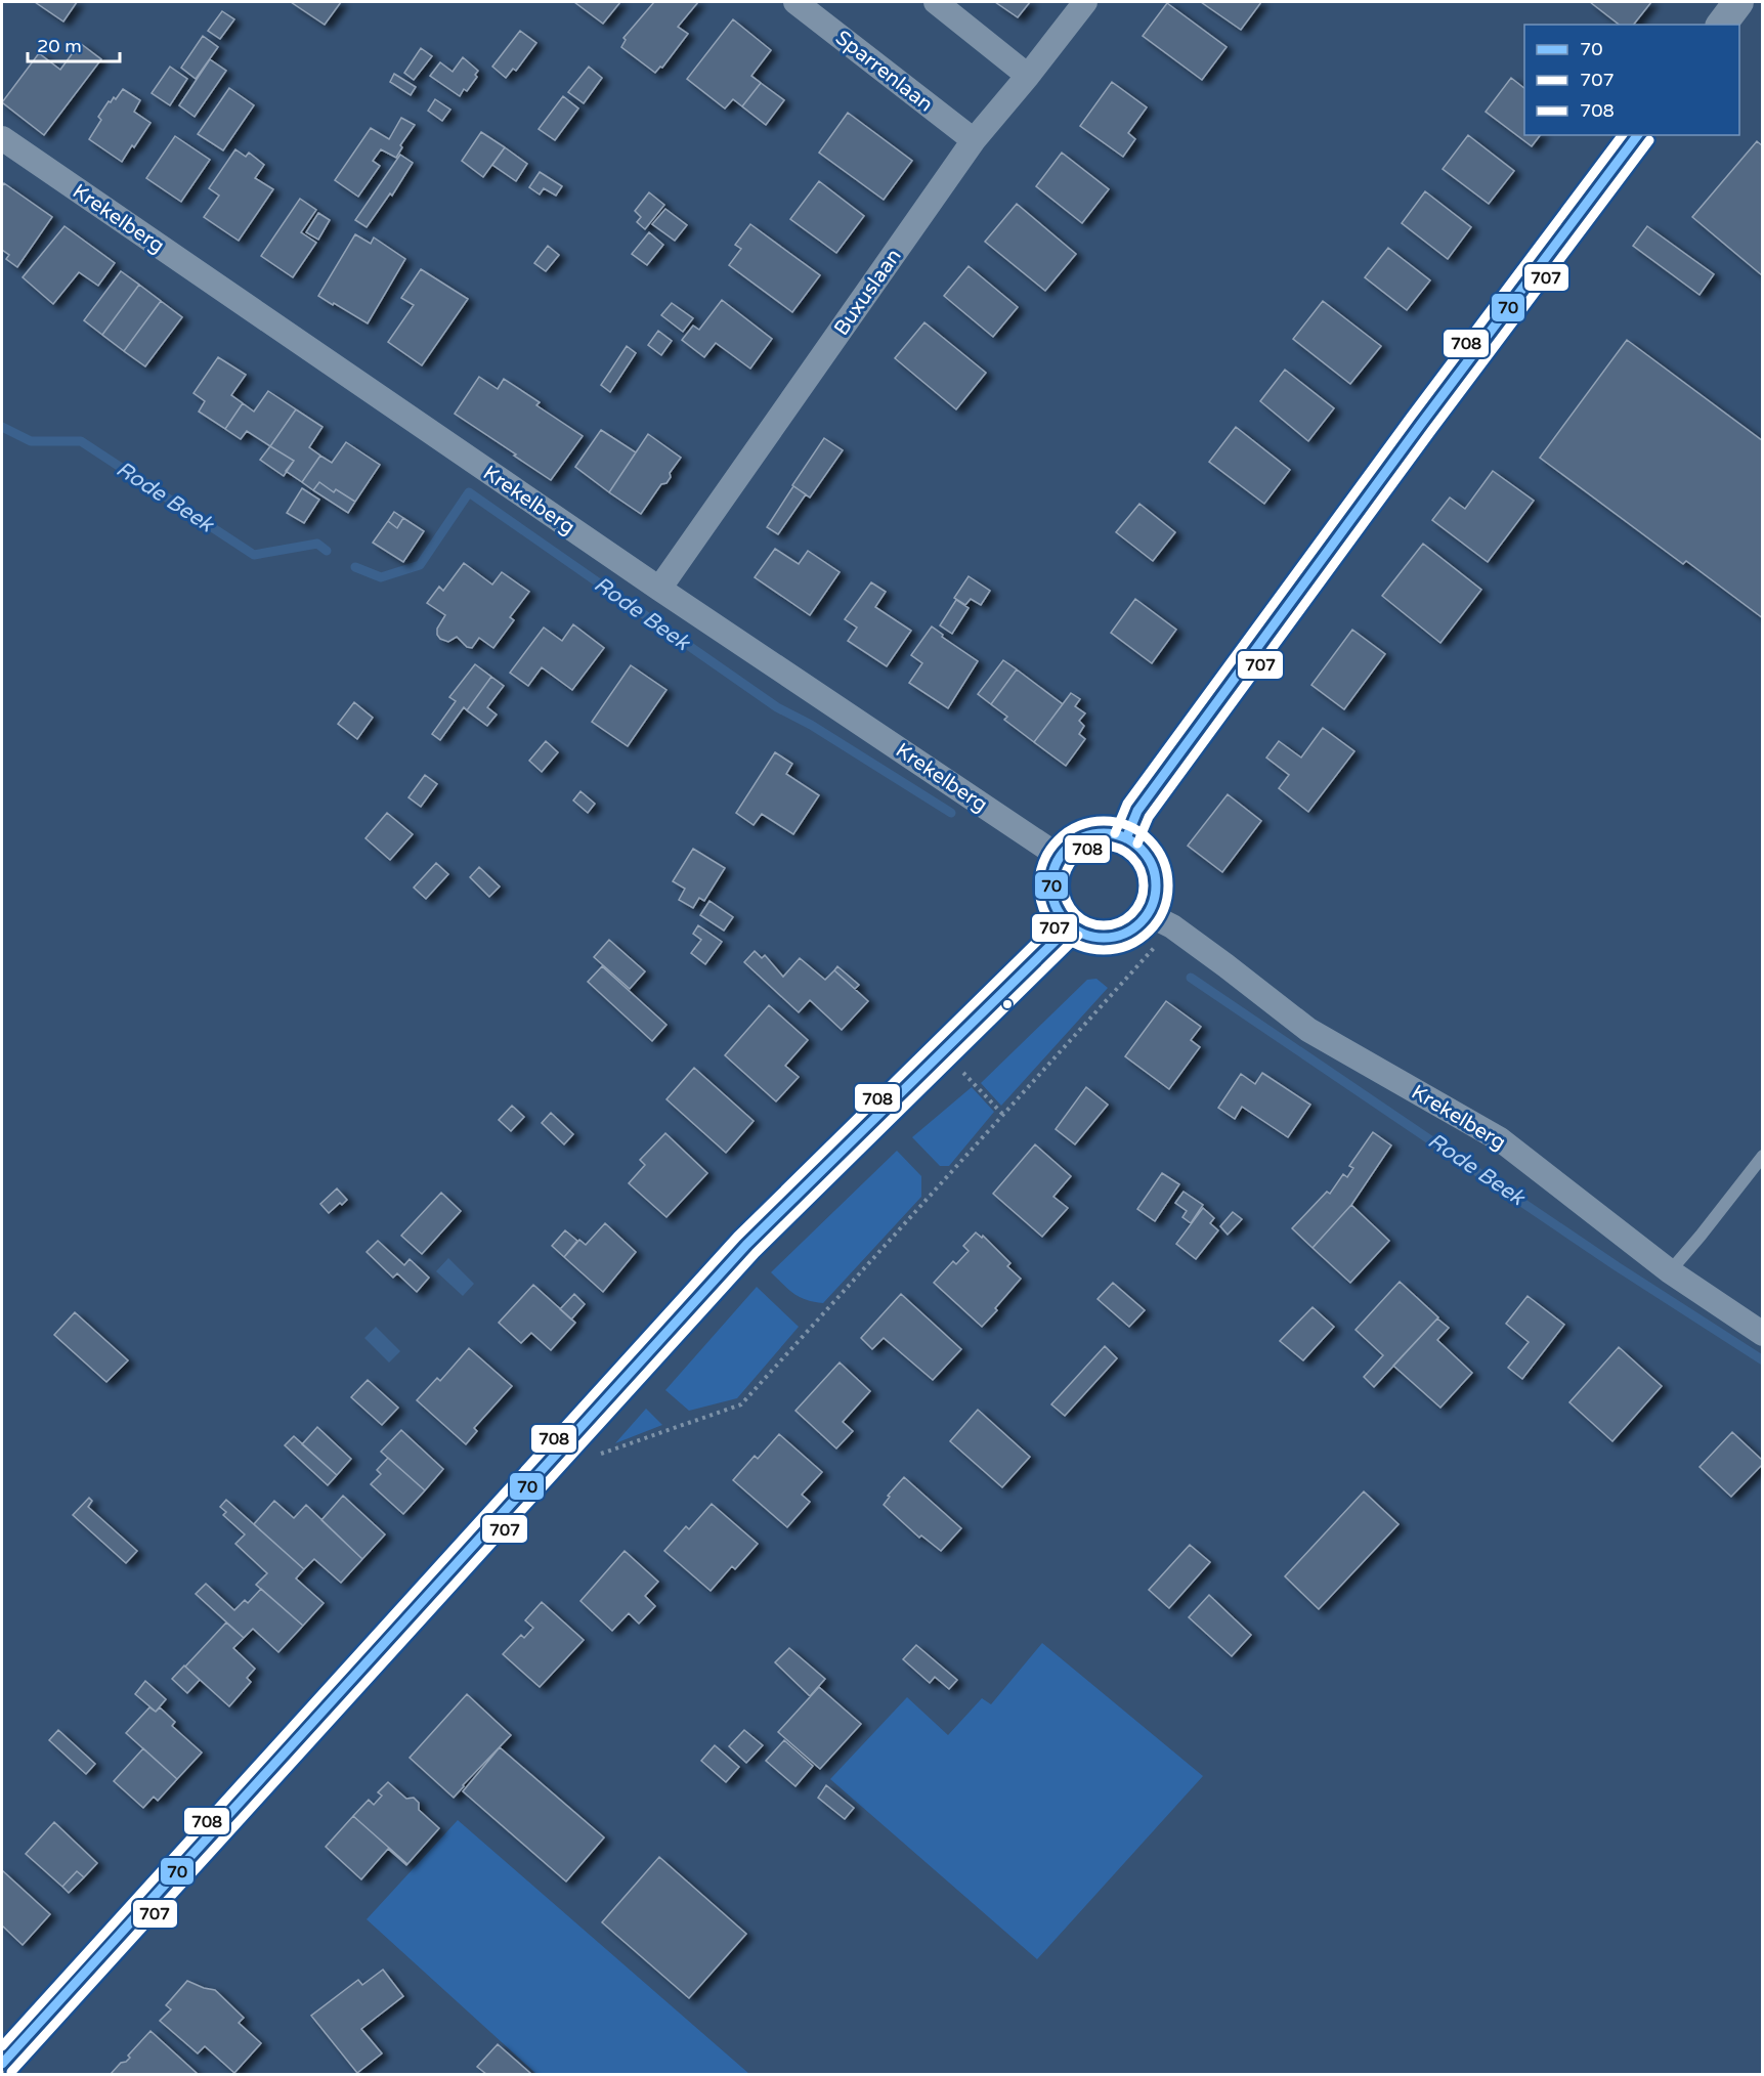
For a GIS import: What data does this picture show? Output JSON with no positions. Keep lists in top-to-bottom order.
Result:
{
  "streets": {
    "street": ["Sparrenlaan", "Krekelberg", "Buxuslaan"]
  },
  "crossings": [
    ["Sparrenlaan", "Buxuslaan"],
    ["Krekelberg", "Buxuslaan"]
  ],
  "water": ["Rode Beek"],
  "lines": ["transit line 70", "transit line 708", "transit line 707"],
  "legend": ["70", "707", "708"],
  "scale_bar": "20 m"
}
